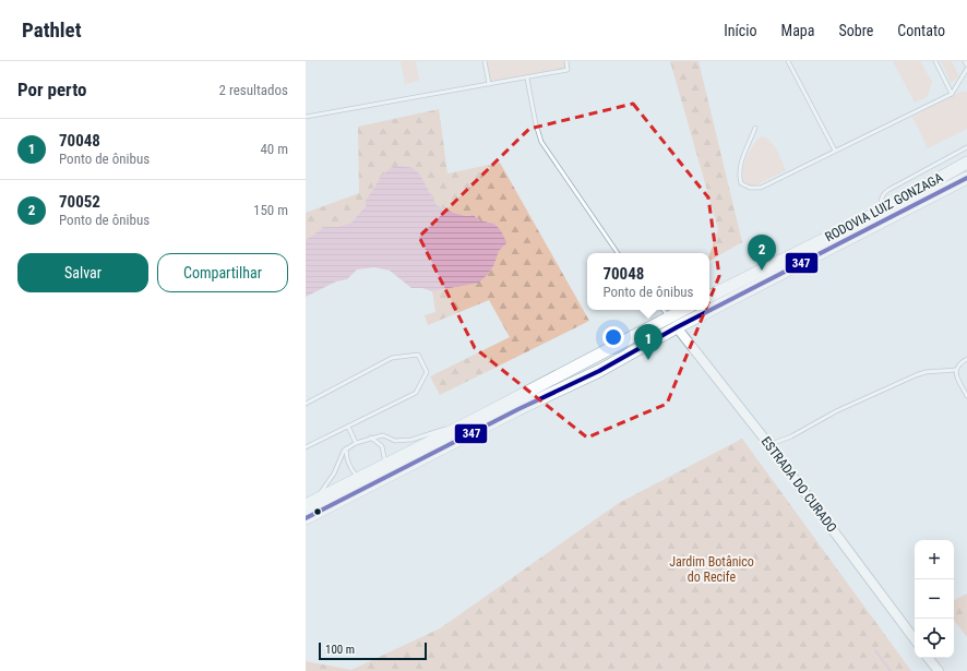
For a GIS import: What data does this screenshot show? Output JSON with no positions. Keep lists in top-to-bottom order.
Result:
{
  "streets": {
    "highway": ["RODOVIA LUIZ GONZAGA"],
    "main road": ["ESTRADA DO CURADO"]
  },
  "crossings": [
    ["RODOVIA LUIZ GONZAGA", "ESTRADA DO CURADO"]
  ],
  "parks": ["Jardim Botânico do Recife"],
  "lines": ["transit line 347"],
  "scale_bar": "100 m",
  "page": {
    "header": "Pathlet",
    "nav": [
      "Início",
      "Mapa",
      "Sobre",
      "Contato"
    ],
    "heading": ["Por perto", "2 resultados"],
    "list": [
      {
        "mark": "1",
        "name": "70048",
        "note": "Ponto de ônibus",
        "value": "40 m"
      },
      {
        "mark": "2",
        "name": "70052",
        "note": "Ponto de ônibus",
        "value": "150 m"
      }
    ],
    "pins": ["2", "1"],
    "buttons": ["Salvar", "Compartilhar"],
    "popup": ["70048", "Ponto de ônibus"],
    "map_buttons": ["+", "−"],
    "scale": "100 m"
  }
}
